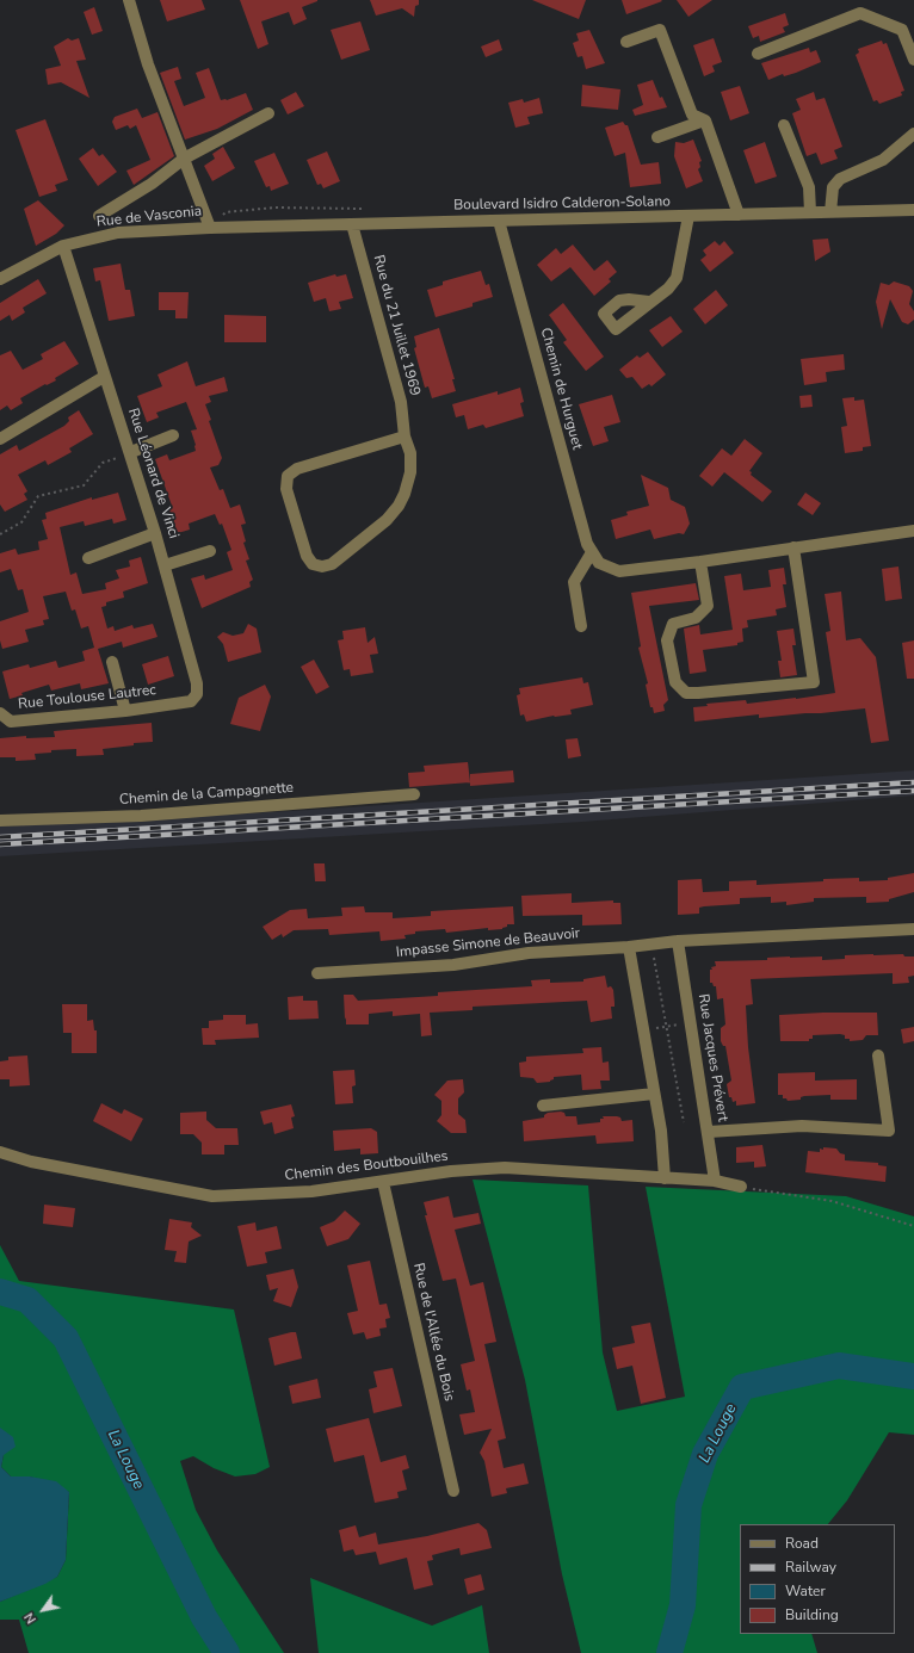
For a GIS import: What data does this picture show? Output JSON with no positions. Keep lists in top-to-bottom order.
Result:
{
  "streets": {
    "street": [
      "Boulevard Isidro Calderon-Solano",
      "Rue de Vasconia",
      "Rue du 21 Juillet 1969",
      "Chemin de Hurguet",
      "Rue Léonard de Vinci",
      "Rue Toulouse Lautrec",
      "Chemin de la Campagnette",
      "Impasse Simone de Beauvoir",
      "Rue Jacques Prévert",
      "Chemin des Boutbouilhes",
      "Rue de l'Allée du Bois"
    ]
  },
  "crossings": [
    ["Boulevard Isidro Calderon-Solano", "Rue de Vasconia"],
    ["Boulevard Isidro Calderon-Solano", "Rue du 21 Juillet 1969"],
    ["Boulevard Isidro Calderon-Solano", "Chemin de Hurguet"],
    ["Rue de Vasconia", "Rue Léonard de Vinci"],
    ["Rue Léonard de Vinci", "Rue Toulouse Lautrec"],
    ["Rue Jacques Prévert", "Chemin des Boutbouilhes"],
    ["Chemin des Boutbouilhes", "Rue de l'Allée du Bois"]
  ],
  "water": ["La Louge"],
  "legend": [
    "Road",
    "Railway",
    "Water",
    "Building"
  ],
  "north": "bottom left"
}
